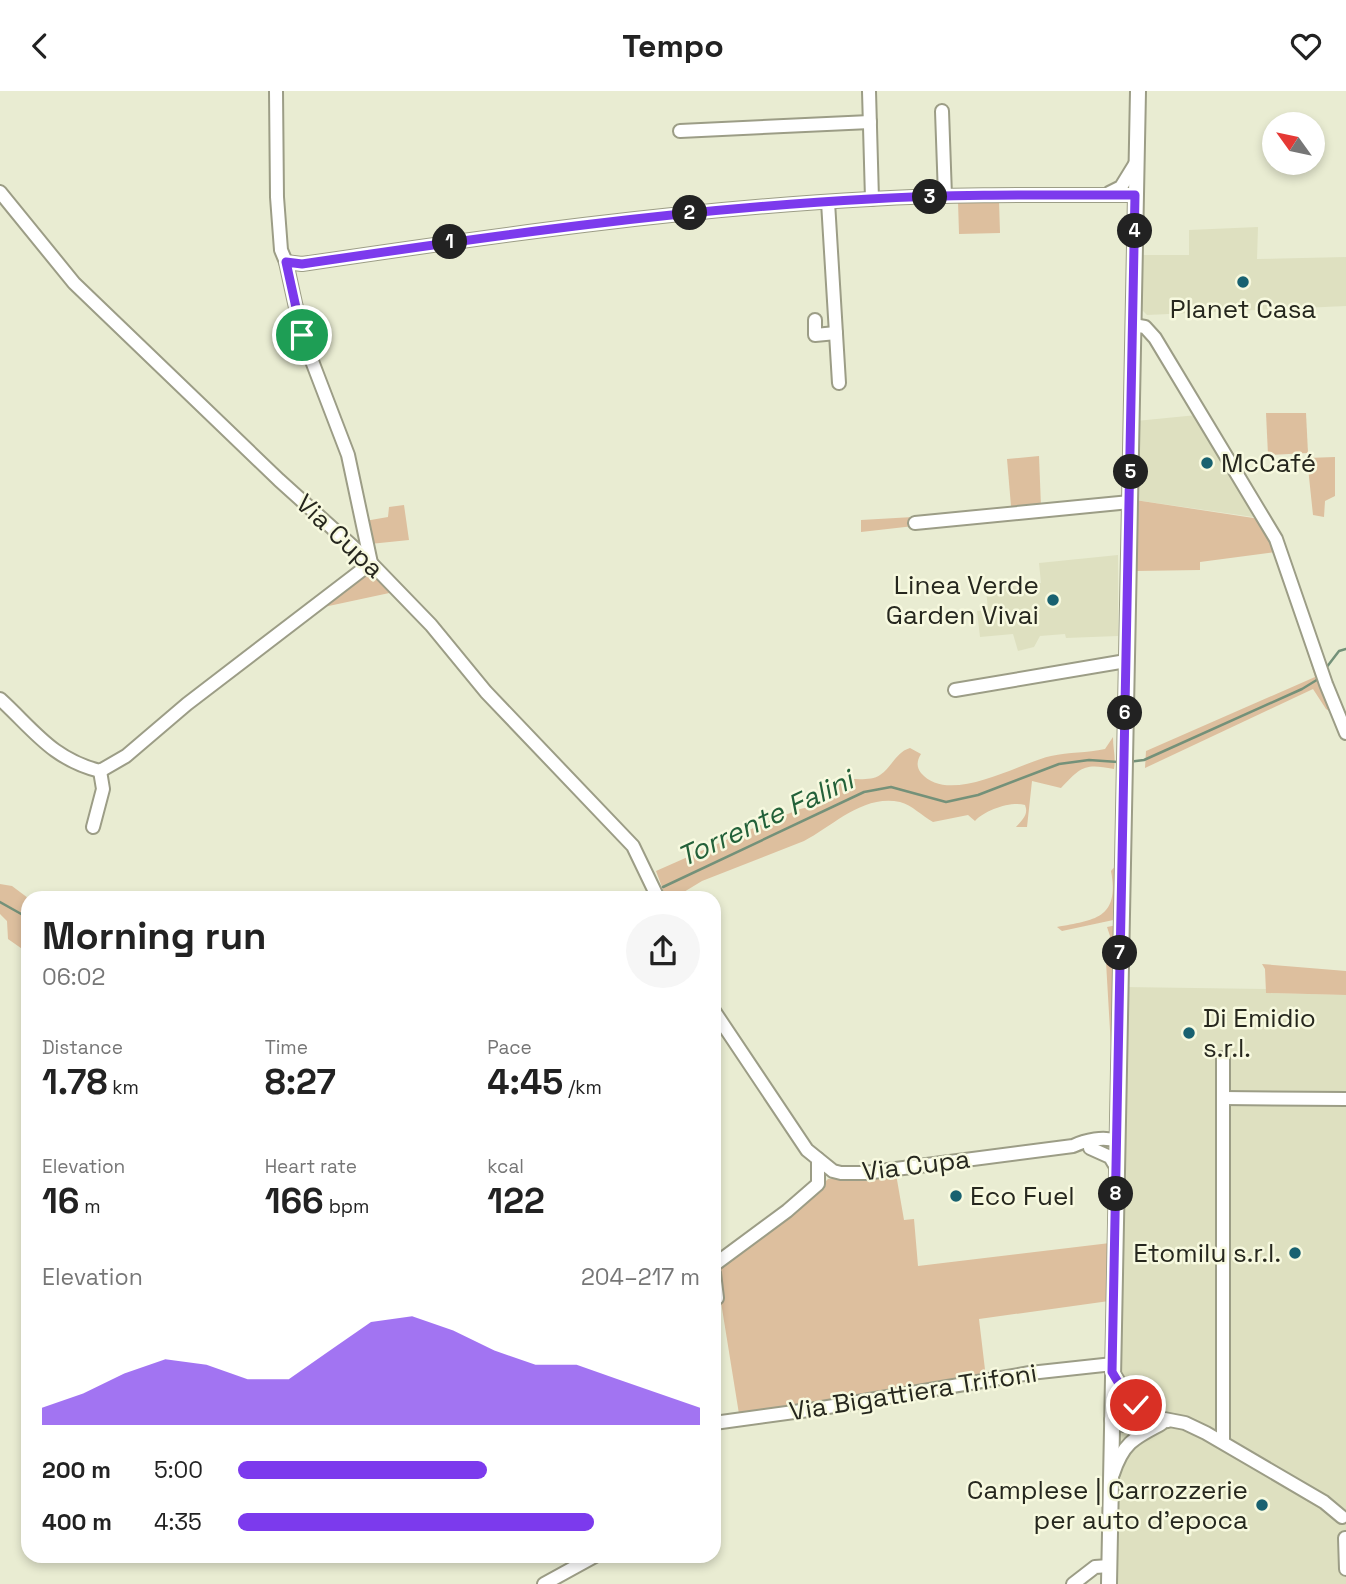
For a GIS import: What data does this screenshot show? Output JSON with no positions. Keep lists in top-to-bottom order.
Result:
{
  "streets": {
    "street": ["Via Cupa", "Via Bigattiera Trifoni"]
  },
  "water": ["Torrente Falini"],
  "places": [
    "Planet Casa",
    "McCafé",
    "Linea Verde Garden Vivai",
    "Di Emidio s.r.l.",
    "Eco Fuel",
    "Etomilu s.r.l.",
    "Camplese | Carrozzerie per auto d'epoca"
  ],
  "north": "top left",
  "page": {
    "header": "Tempo",
    "pins": [
      "3",
      "2",
      "4",
      "1",
      "5",
      "6",
      "7",
      "8"
    ],
    "heading": ["Morning run", "06:02"],
    "stats": [
      ["Distance", "1.78 km"],
      ["Time", "8:27"],
      ["Pace", "4:45 /km"],
      ["Elevation", "16 m"],
      ["Heart rate", "166 bpm"],
      ["kcal", "122"]
    ],
    "chart": ["Elevation", "204–217 m"],
    "list": [
      {
        "name": "200 m",
        "note": "5:00"
      },
      {
        "name": "400 m",
        "note": "4:35"
      }
    ]
  }
}
